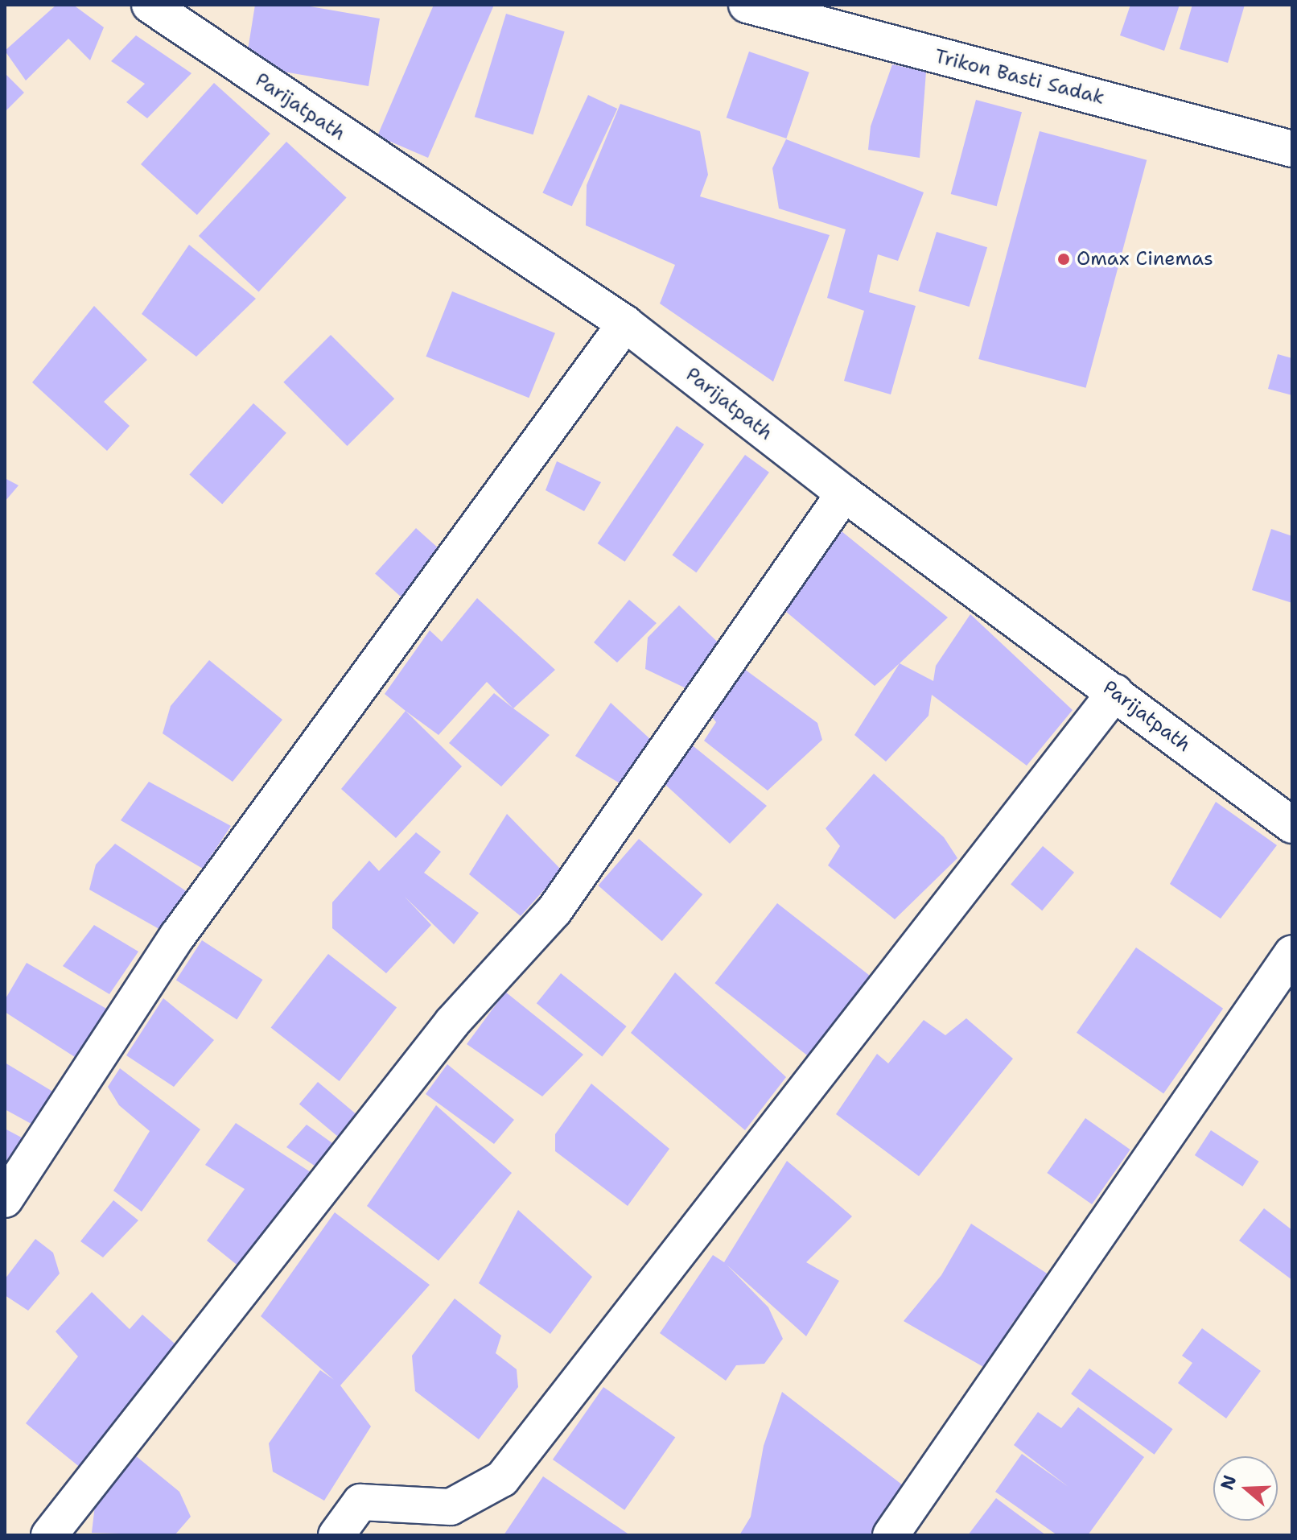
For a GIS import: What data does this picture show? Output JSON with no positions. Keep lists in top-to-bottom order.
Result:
{
  "streets": {
    "street": ["Trikon Basti Sadak", "Parijatpath"]
  },
  "places": ["Omax Cinemas"],
  "north": "left"
}
